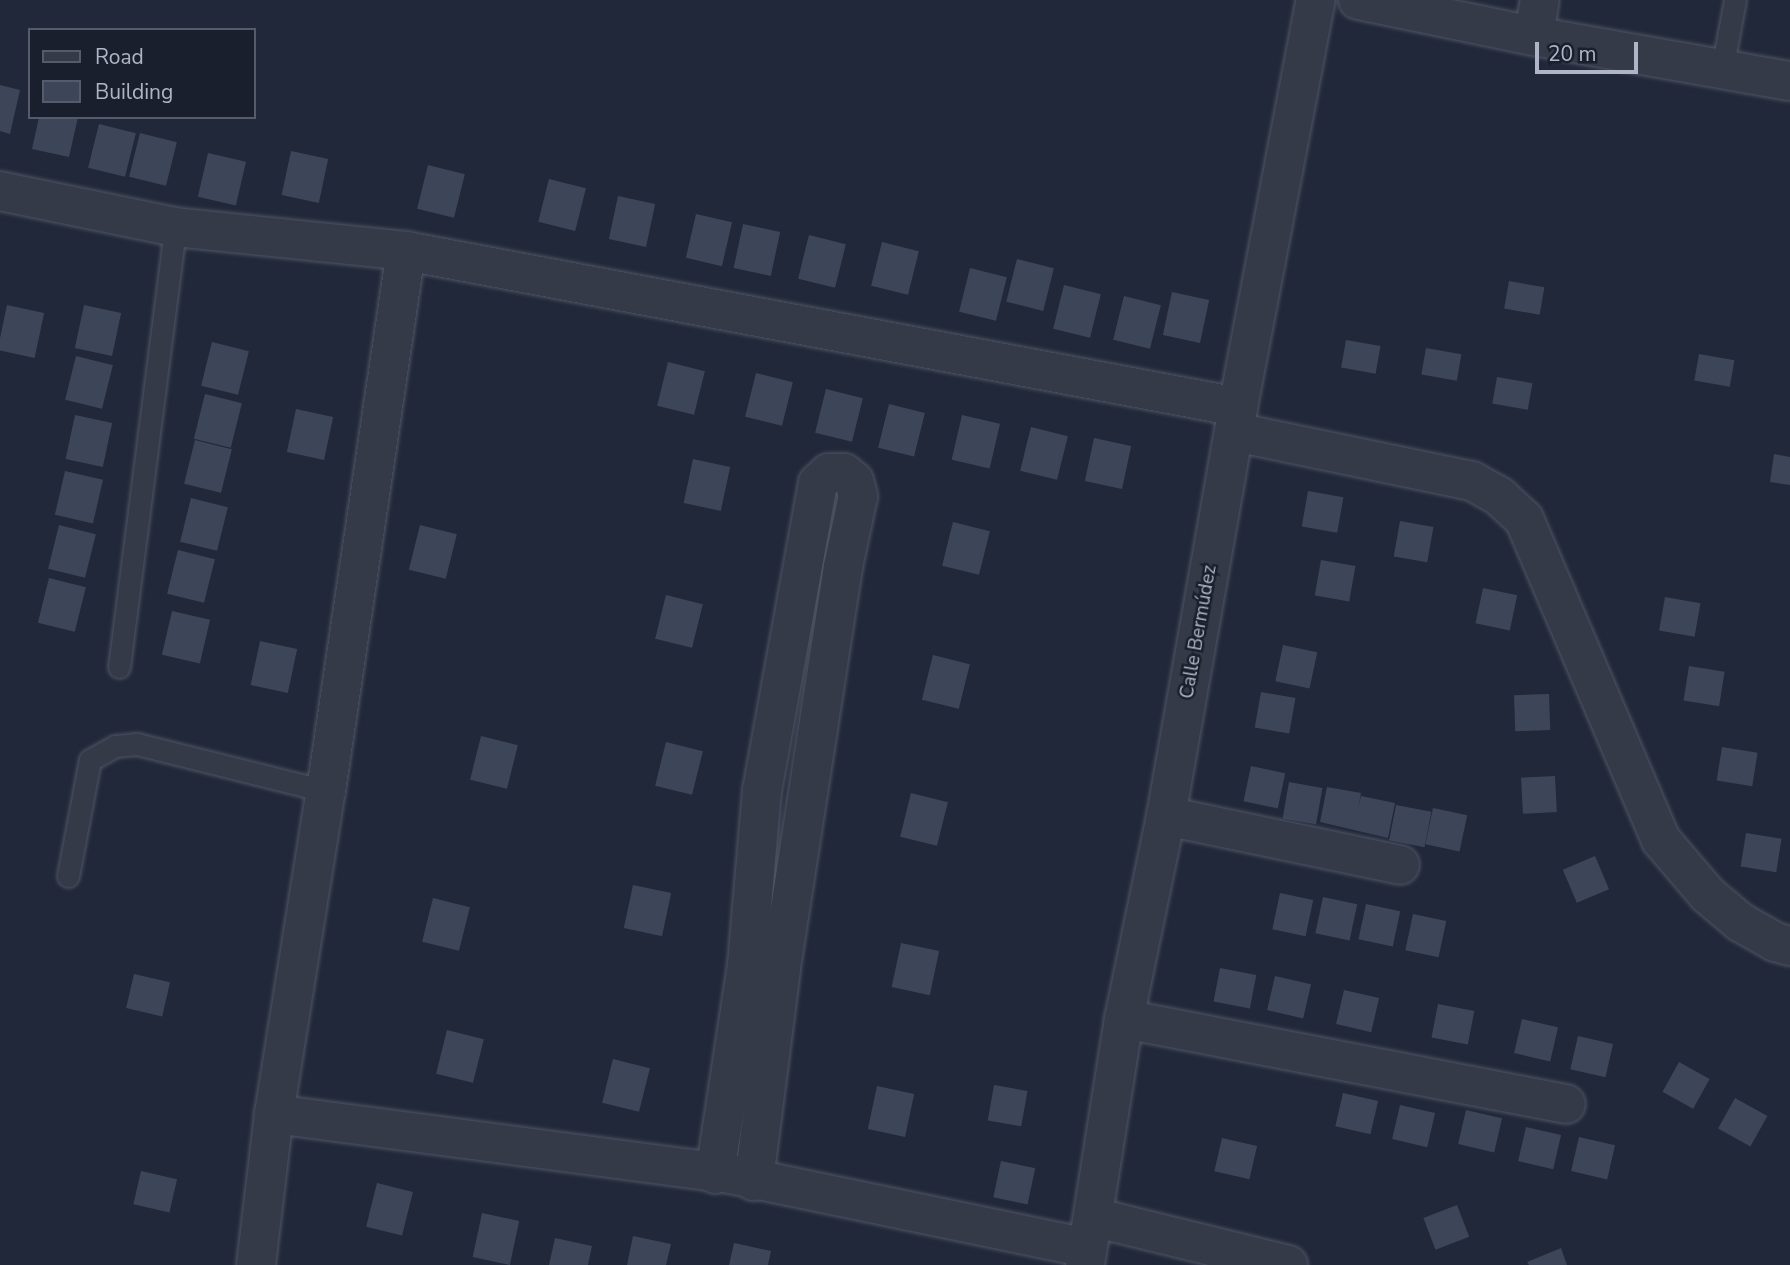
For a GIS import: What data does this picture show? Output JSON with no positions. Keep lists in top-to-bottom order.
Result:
{
  "streets": {
    "street": ["Calle Bermúdez"]
  },
  "legend": ["Road", "Building"],
  "scale_bar": "20 m"
}
